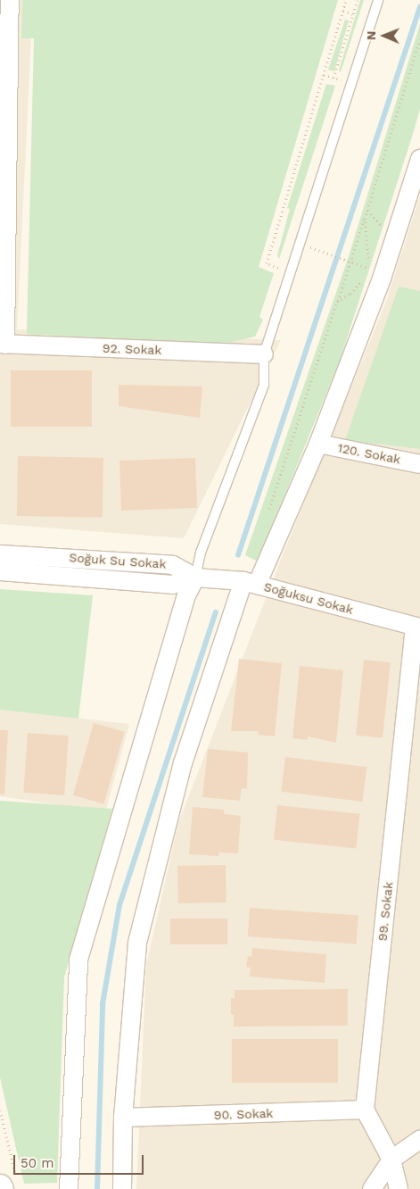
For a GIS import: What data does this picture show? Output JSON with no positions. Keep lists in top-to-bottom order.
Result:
{
  "streets": {
    "street": [
      "92. Sokak",
      "120. Sokak",
      "Soğuk Su Sokak",
      "Soğuksu Sokak",
      "99. Sokak",
      "90. Sokak"
    ]
  },
  "crossings": [
    ["Soğuk Su Sokak", "Soğuksu Sokak"],
    ["Soğuksu Sokak", "99. Sokak"],
    ["99. Sokak", "90. Sokak"]
  ],
  "scale_bar": "50 m",
  "north": "left"
}
